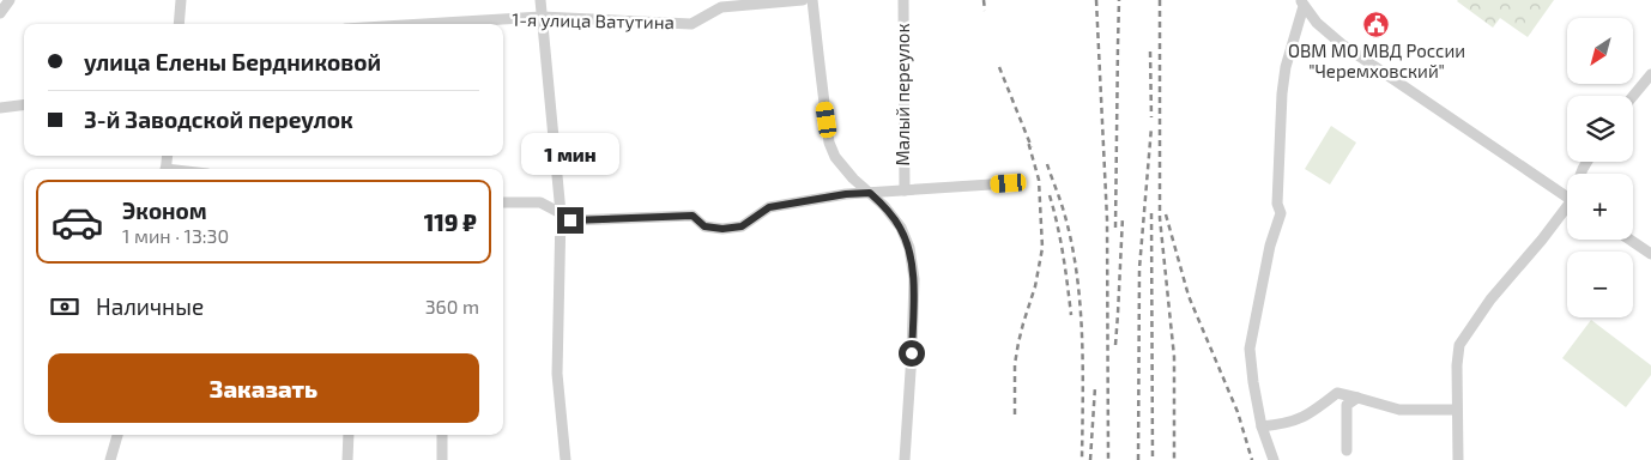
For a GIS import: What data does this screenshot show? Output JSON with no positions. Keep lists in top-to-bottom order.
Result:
{
  "streets": {
    "street": ["1-я улица Ватутина", "Малый переулок"]
  },
  "places": {
    "public building": ["ОВМ МО МВД России \"Черемховский\""]
  },
  "north": "bottom left",
  "page": {
    "map_buttons": ["+", "−"],
    "banner": ["улица Елены Бердниковой", "3-й Заводской переулок"],
    "bubble": "1 мин",
    "list": [
      {
        "name": "Эконом",
        "note": "1 мин · 13:30",
        "value": "119 ₽"
      }
    ],
    "pay": ["Наличные", "360 m"],
    "buttons": "Заказать"
  }
}
